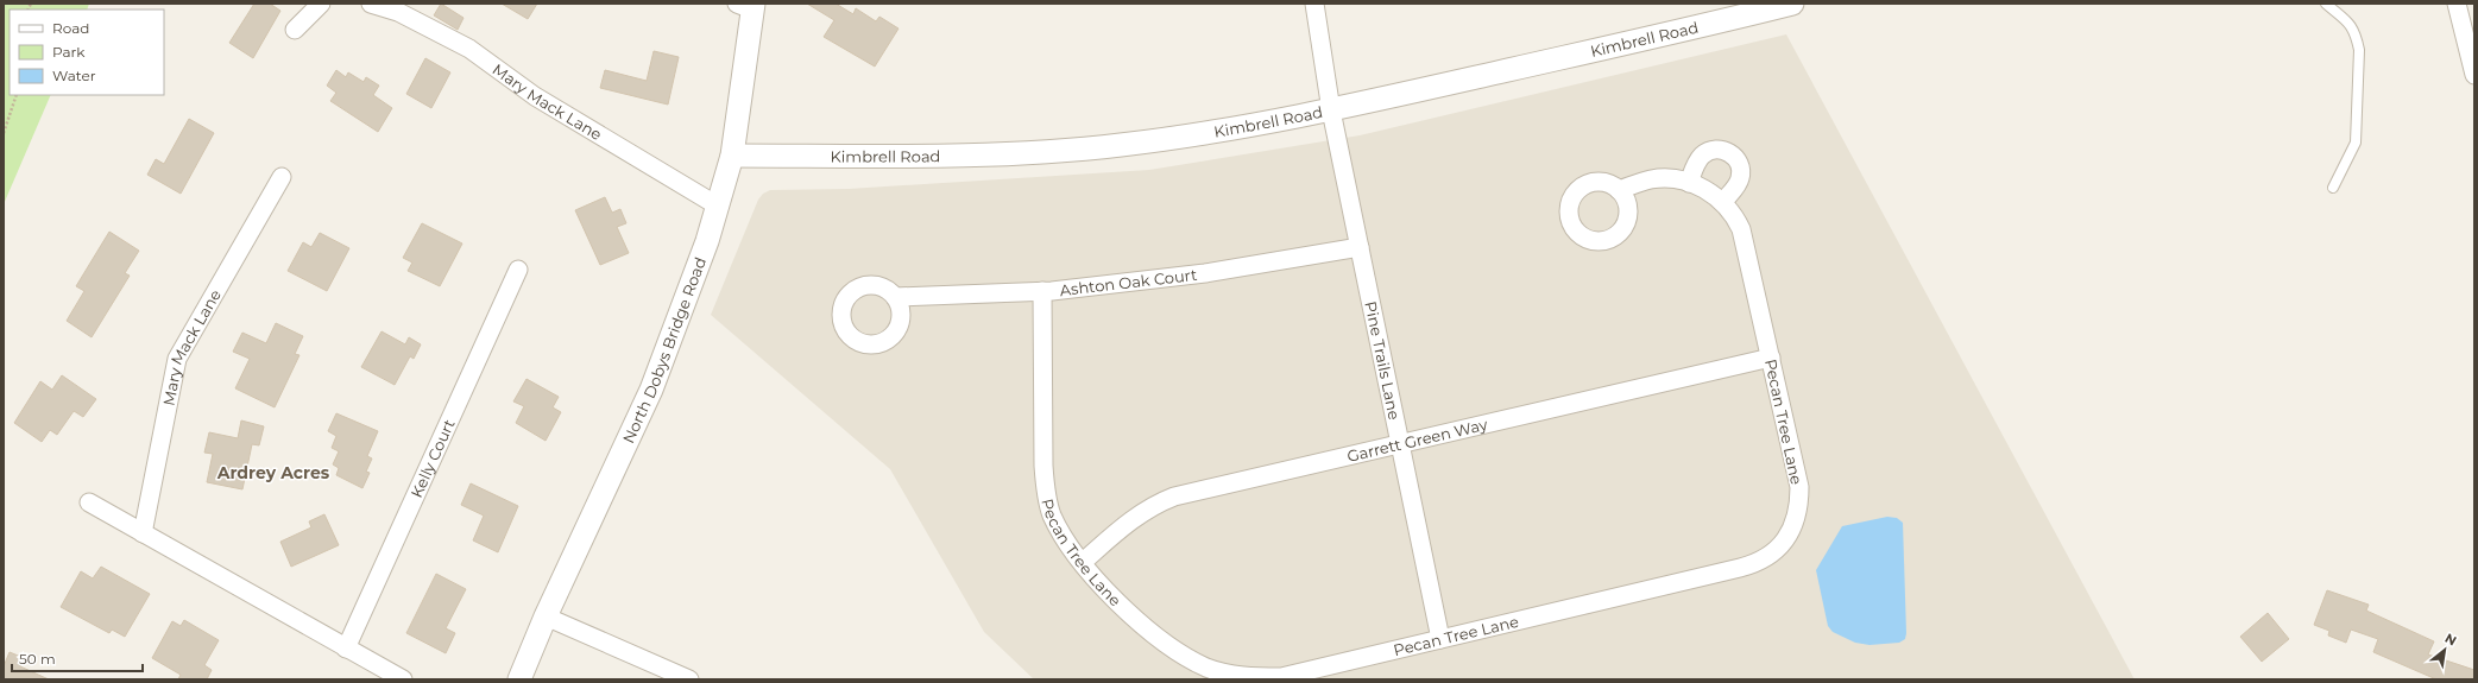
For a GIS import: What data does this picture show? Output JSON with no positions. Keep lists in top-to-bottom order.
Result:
{
  "streets": {
    "street": [
      "Kimbrell Road",
      "Mary Mack Lane",
      "Ashton Oak Court",
      "North Dobys Bridge Road",
      "Pine Trails Lane",
      "Pecan Tree Lane",
      "Garrett Green Way",
      "Kelly Court"
    ]
  },
  "crossings": [
    ["Kimbrell Road", "North Dobys Bridge Road"],
    ["Kimbrell Road", "Pine Trails Lane"],
    ["Mary Mack Lane", "North Dobys Bridge Road"],
    ["Ashton Oak Court", "Pine Trails Lane"],
    ["Ashton Oak Court", "Pecan Tree Lane"],
    ["Pine Trails Lane", "Pecan Tree Lane"],
    ["Pine Trails Lane", "Garrett Green Way"],
    ["Pecan Tree Lane", "Garrett Green Way"]
  ],
  "districts": ["Ardrey Acres"],
  "legend": ["Road", "Park", "Water"],
  "scale_bar": "50 m",
  "north": "top right"
}
